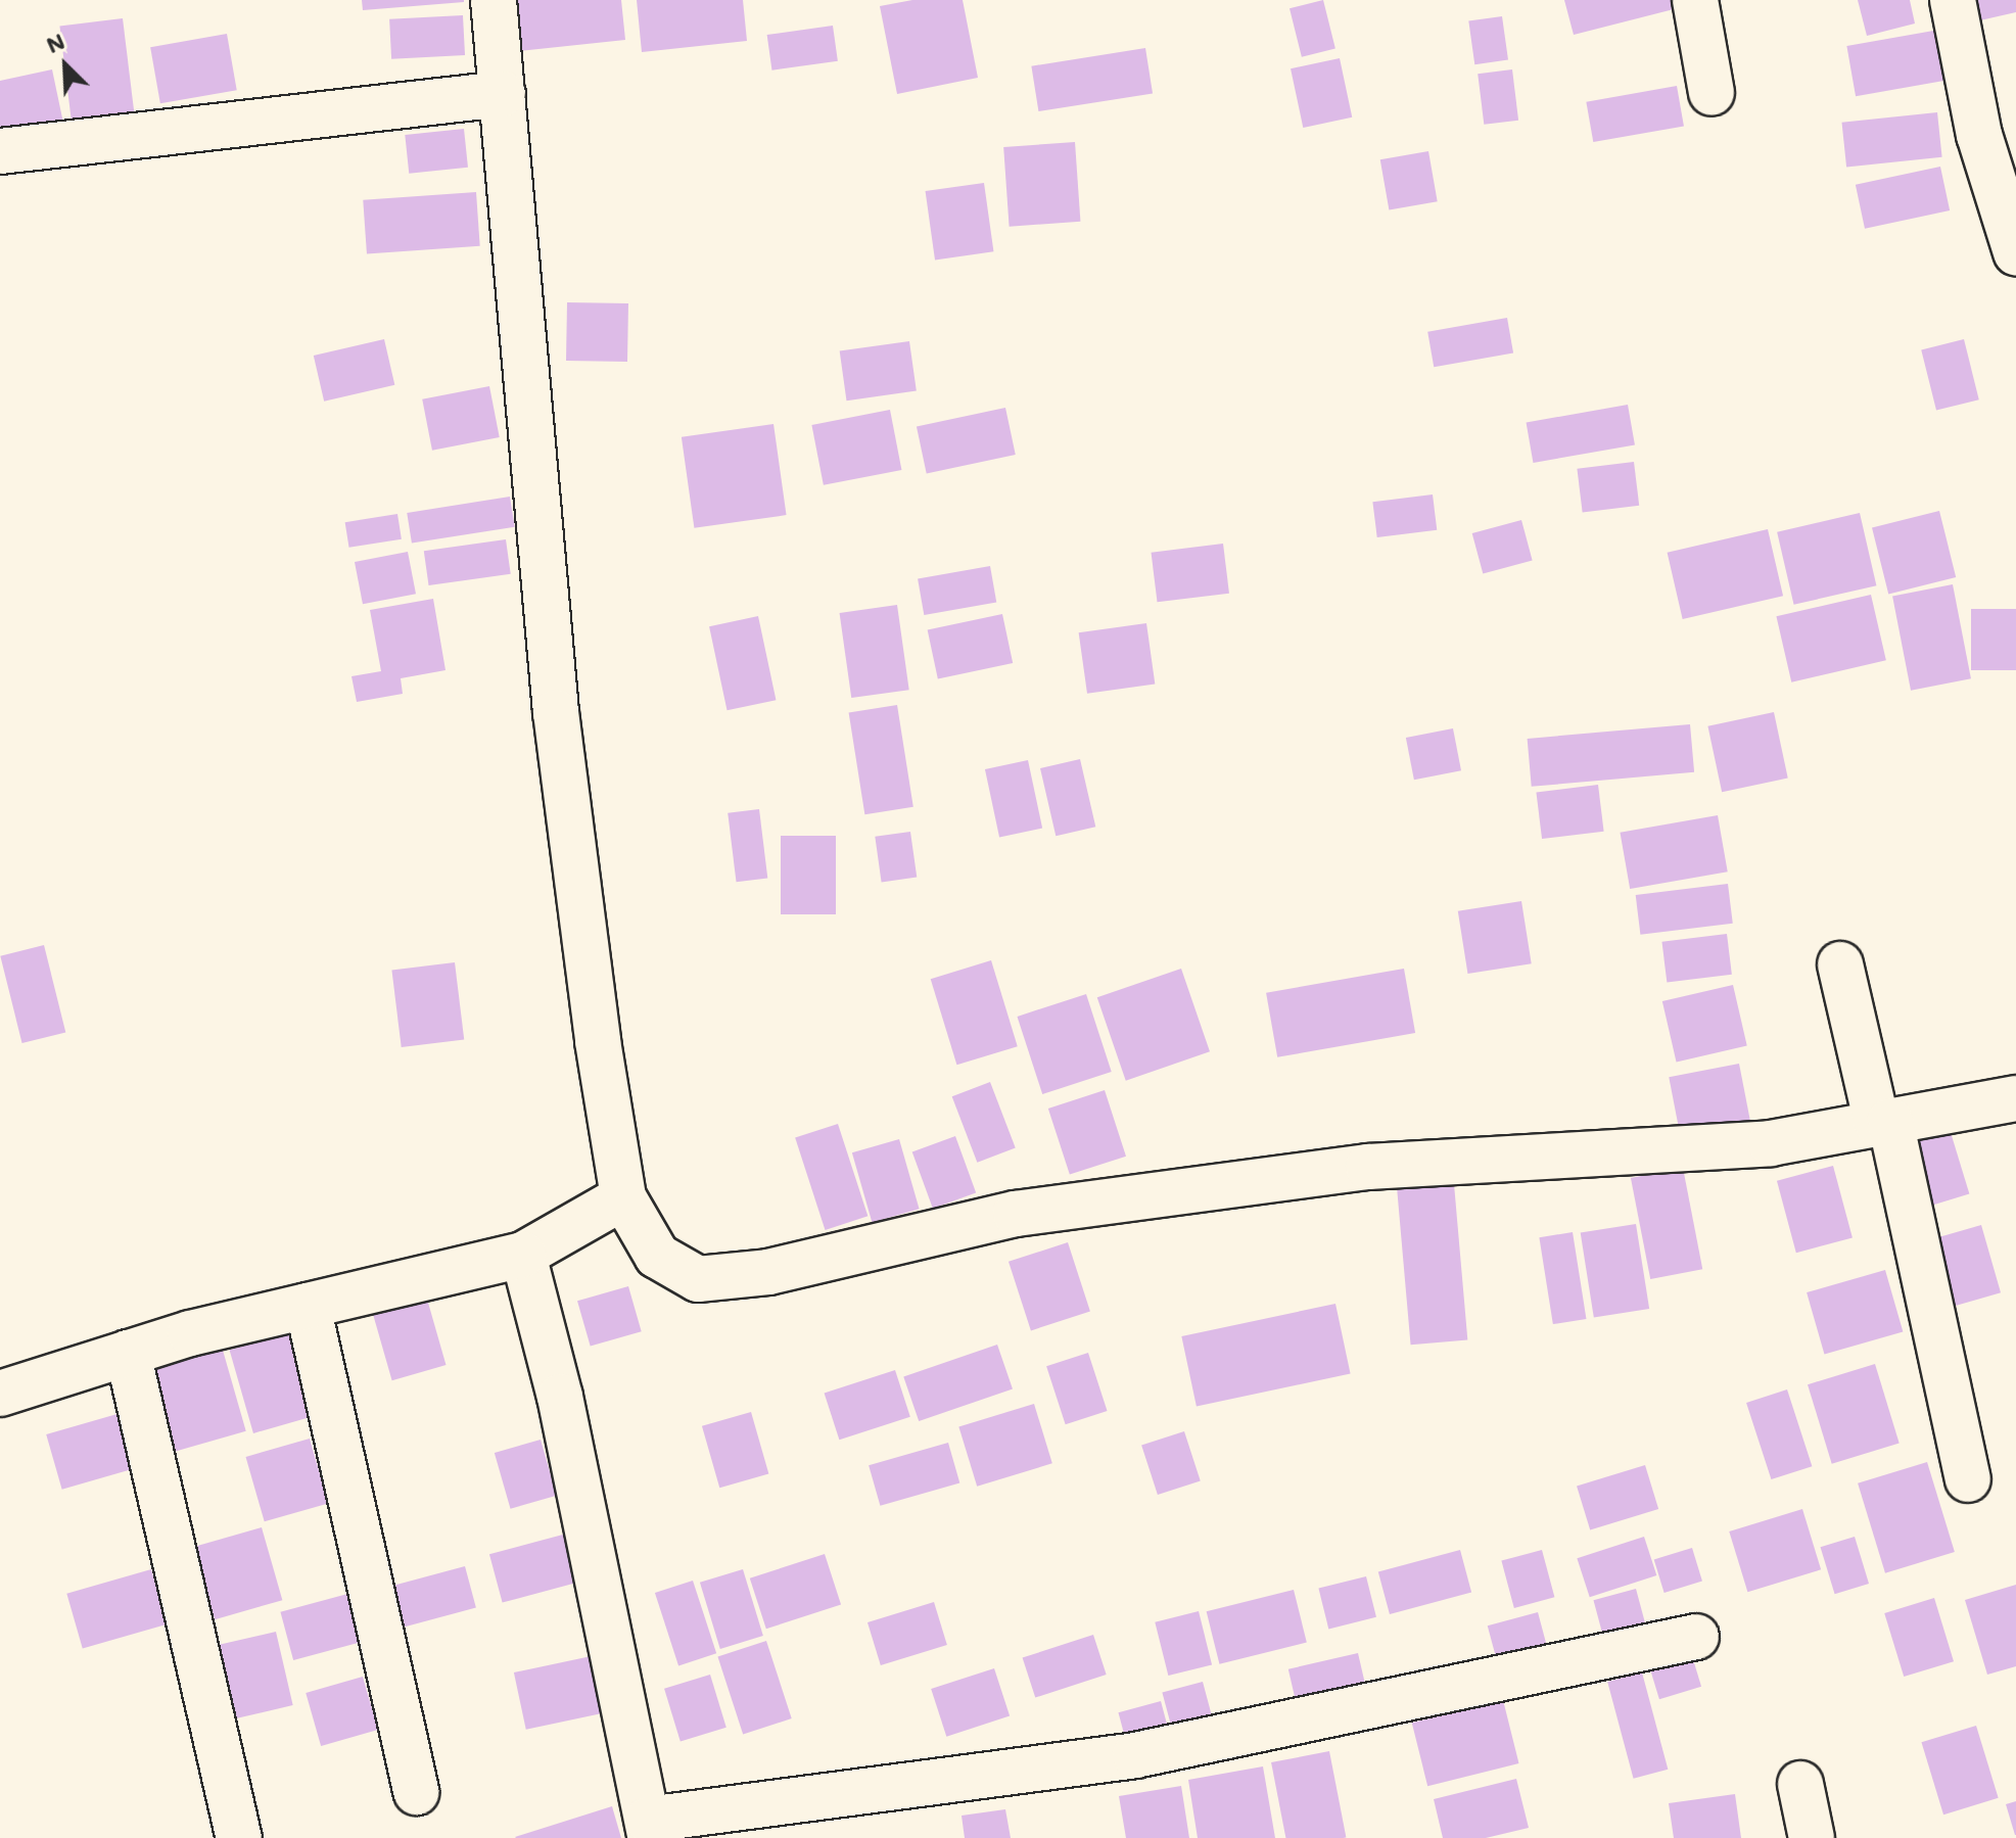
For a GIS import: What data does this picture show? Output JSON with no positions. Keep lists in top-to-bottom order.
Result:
{
  "north": "top left"
}
